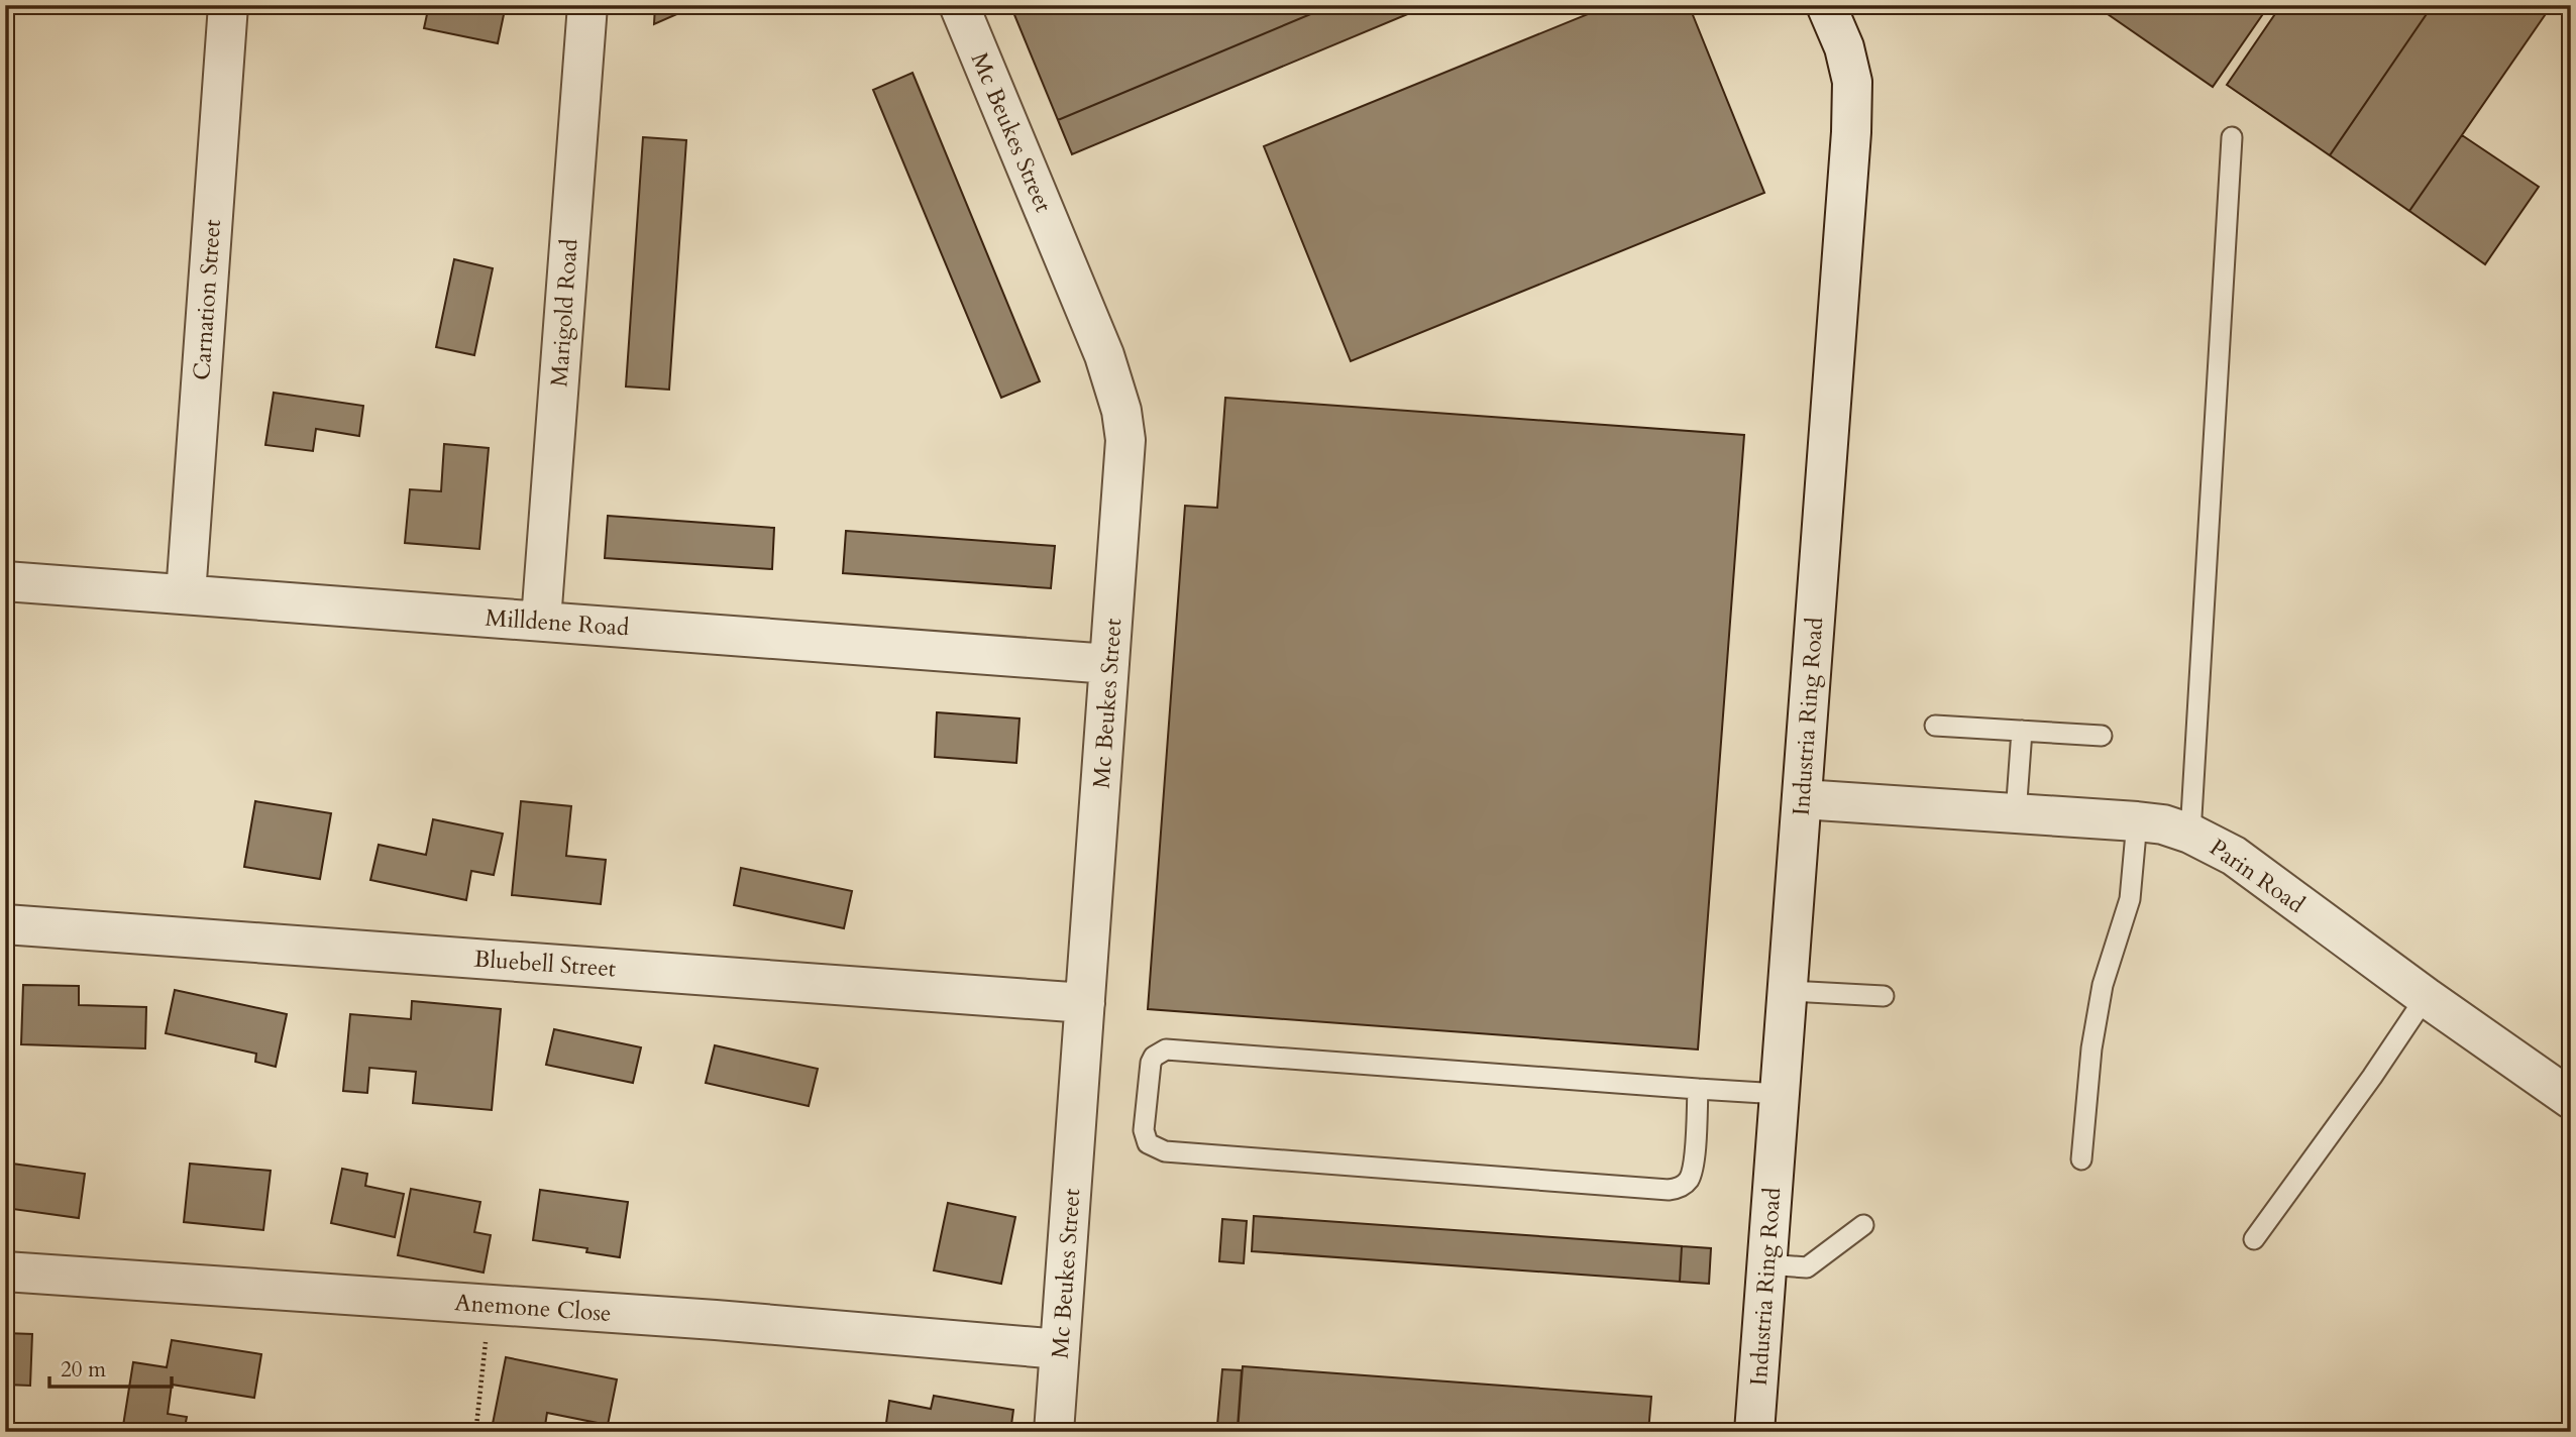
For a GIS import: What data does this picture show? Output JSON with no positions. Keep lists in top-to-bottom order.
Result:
{
  "streets": {
    "street": [
      "Mc Beukes Street",
      "Carnation Street",
      "Marigold Road",
      "Milldene Road",
      "Industria Ring Road",
      "Parin Road",
      "Bluebell Street",
      "Anemone Close"
    ]
  },
  "crossings": [
    ["Mc Beukes Street", "Milldene Road"],
    ["Mc Beukes Street", "Bluebell Street"],
    ["Mc Beukes Street", "Anemone Close"],
    ["Carnation Street", "Milldene Road"],
    ["Marigold Road", "Milldene Road"],
    ["Industria Ring Road", "Parin Road"]
  ],
  "scale_bar": "20 m"
}
